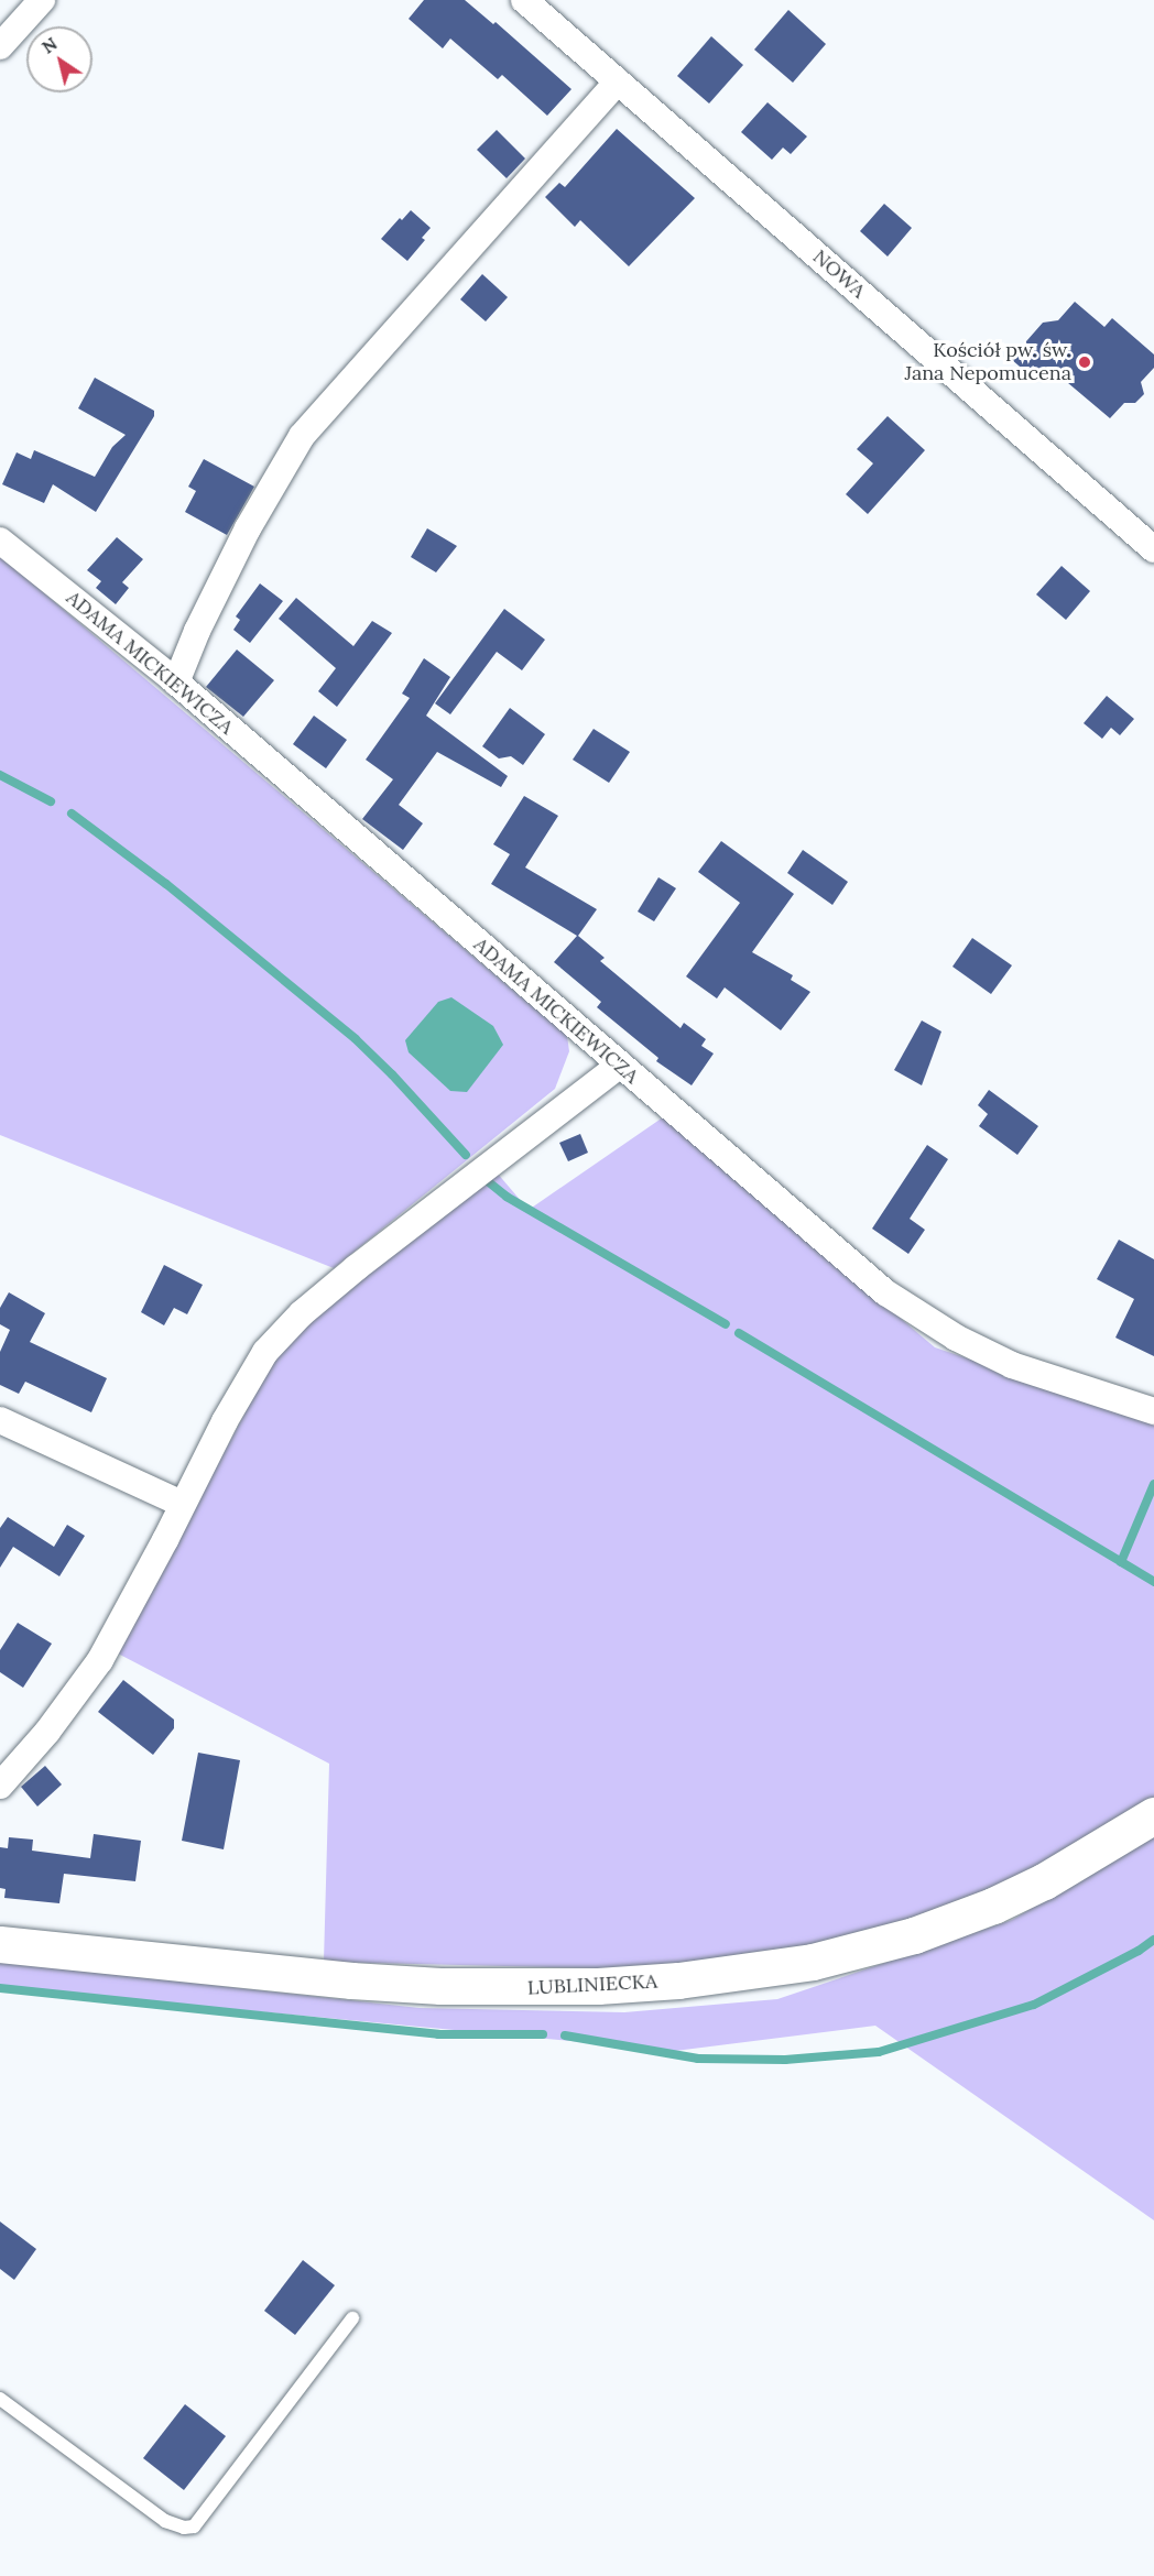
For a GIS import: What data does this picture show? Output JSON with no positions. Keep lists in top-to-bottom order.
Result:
{
  "streets": {
    "main road": ["LUBLINIECKA"],
    "street": ["NOWA", "ADAMA MICKIEWICZA"]
  },
  "places": ["Kościół pw. św. Jana Nepomucena"],
  "north": "top left"
}
